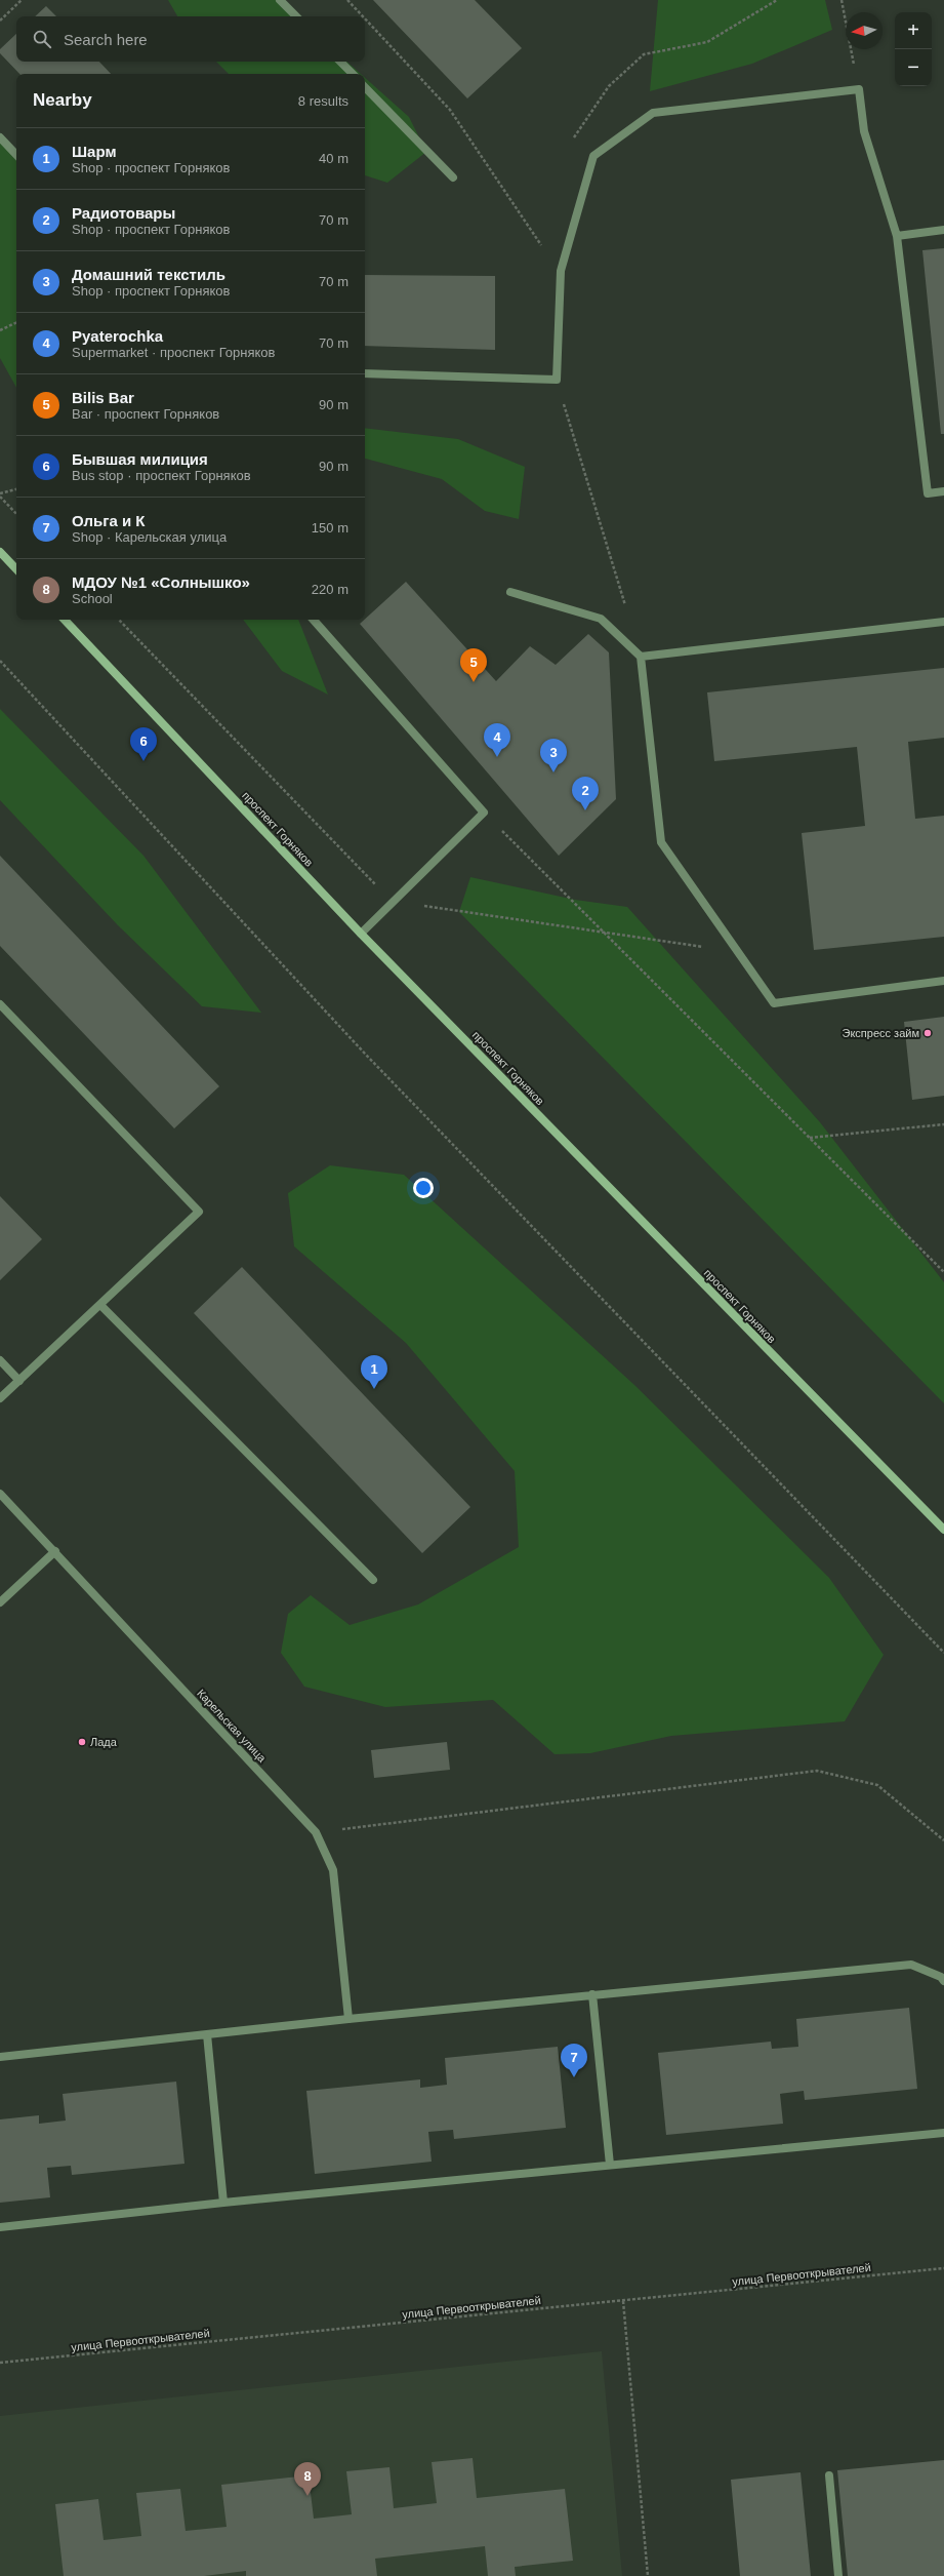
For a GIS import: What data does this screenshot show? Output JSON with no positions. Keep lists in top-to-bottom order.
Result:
{
  "streets": {
    "main road": ["проспект Горняков"],
    "street": ["Карельская улица"],
    "path": ["улица Первооткрывателей"]
  },
  "places": ["Экспресс займ", "Лада"],
  "north": "left",
  "page": {
    "map_buttons": ["+", "−"],
    "search": "Search here",
    "heading": ["Nearby", "8 results"],
    "list": [
      {
        "mark": "1",
        "name": "Шарм",
        "note": "Shop · проспект Горняков",
        "value": "40 m"
      },
      {
        "mark": "2",
        "name": "Радиотовары",
        "note": "Shop · проспект Горняков",
        "value": "70 m"
      },
      {
        "mark": "3",
        "name": "Домашний текстиль",
        "note": "Shop · проспект Горняков",
        "value": "70 m"
      },
      {
        "mark": "4",
        "name": "Pyaterochka",
        "note": "Supermarket · проспект Горняков",
        "value": "70 m"
      },
      {
        "mark": "5",
        "name": "Bilis Bar",
        "note": "Bar · проспект Горняков",
        "value": "90 m"
      },
      {
        "mark": "6",
        "name": "Бывшая милиция",
        "note": "Bus stop · проспект Горняков",
        "value": "90 m"
      },
      {
        "mark": "7",
        "name": "Ольга и К",
        "note": "Shop · Карельская улица",
        "value": "150 m"
      },
      {
        "mark": "8",
        "name": "МДОУ №1 «Солнышко»",
        "note": "School",
        "value": "220 m"
      }
    ],
    "pins": [
      "5",
      "4",
      "6",
      "3",
      "2",
      "1",
      "7",
      "8"
    ]
  }
}
